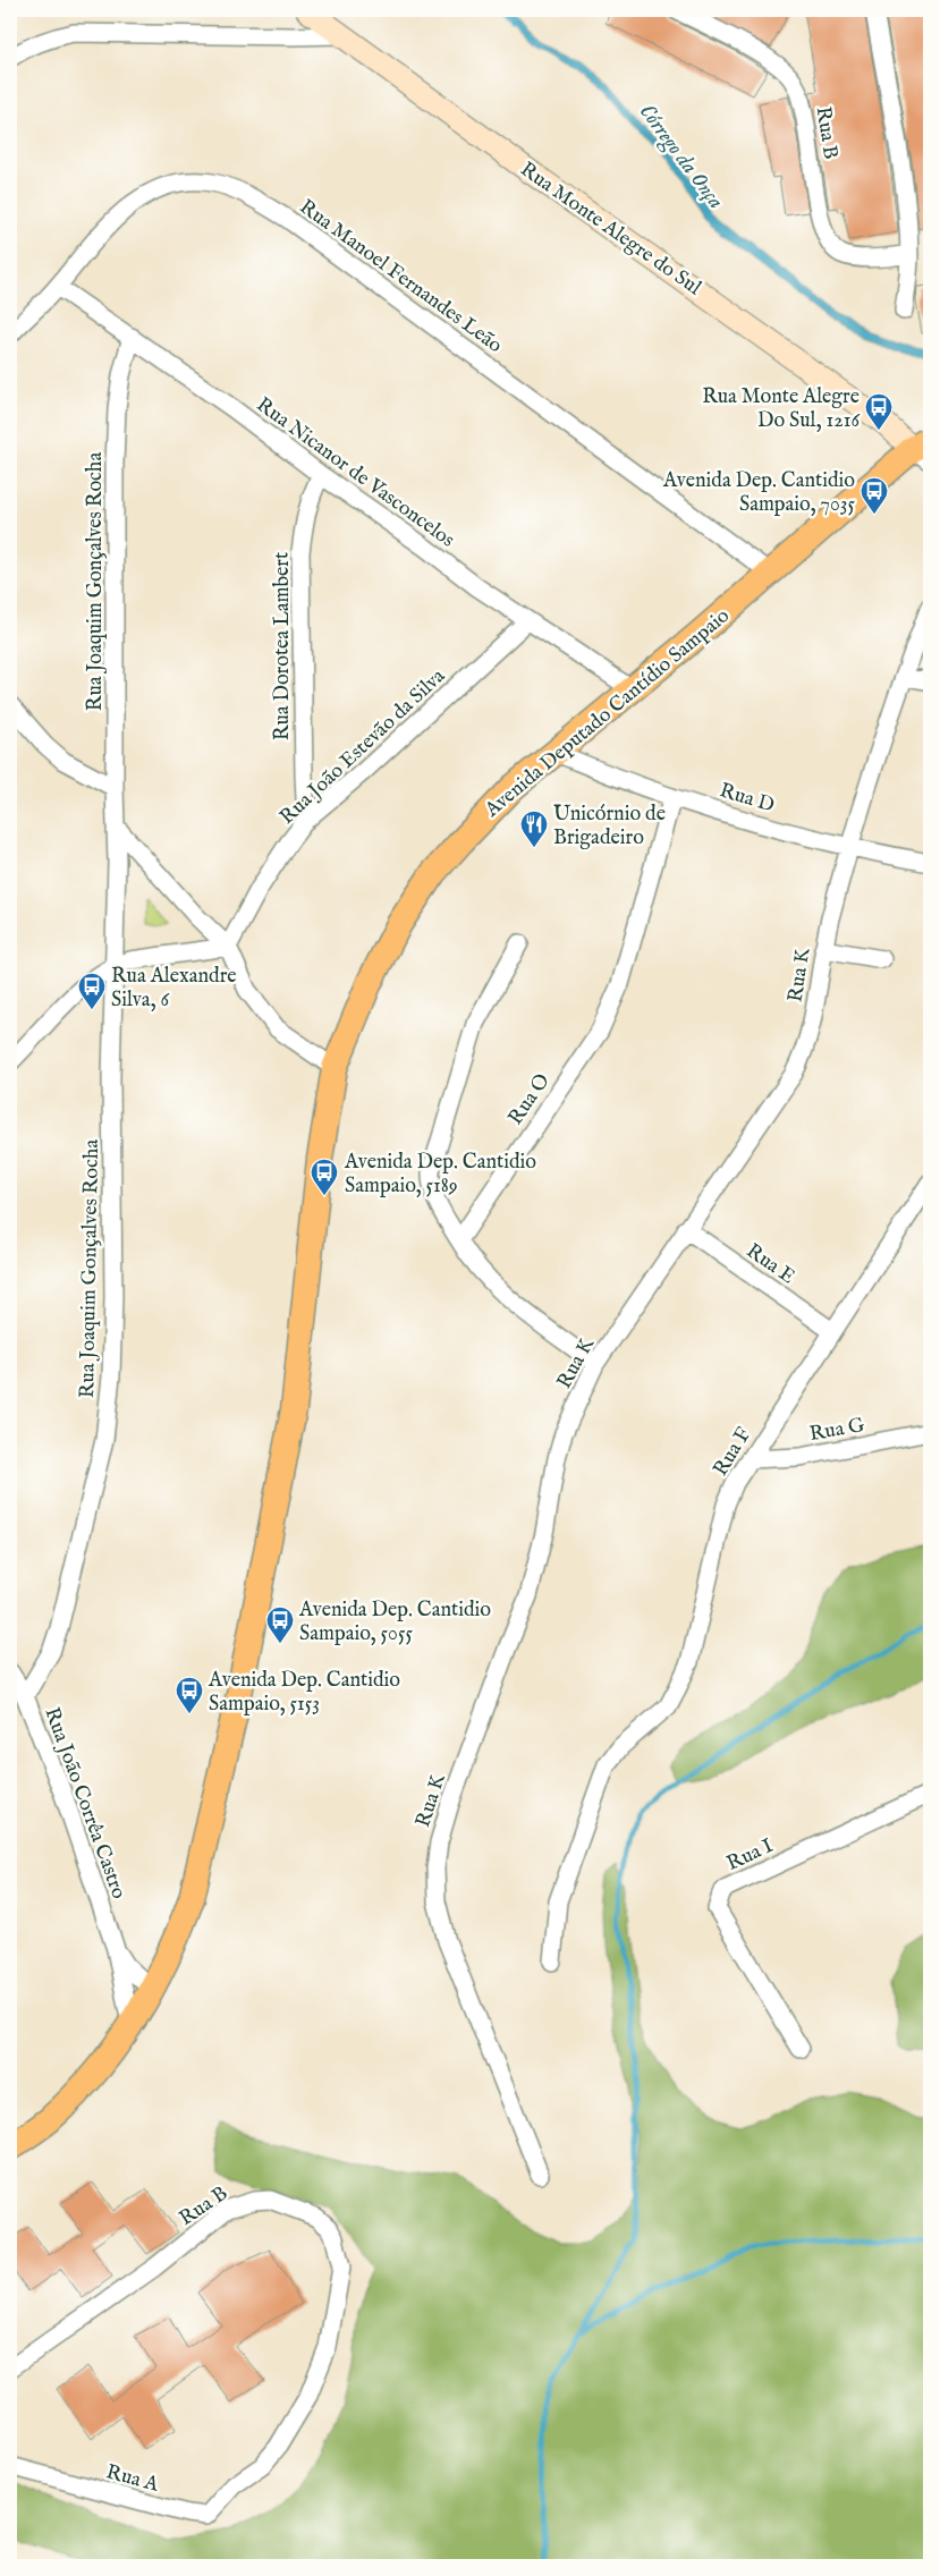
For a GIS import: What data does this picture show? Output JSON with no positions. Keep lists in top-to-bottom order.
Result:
{
  "streets": {
    "main road": ["Avenida Deputado Cantídio Sampaio"],
    "street": [
      "Rua B",
      "Rua Monte Alegre do Sul",
      "Rua Manoel Fernandes Leão",
      "Rua Nicanor de Vasconcelos",
      "Rua Joaquim Gonçalves Rocha",
      "Rua Dorotea Lambert",
      "Rua João Estevão da Silva",
      "Rua D",
      "Rua K",
      "Rua O",
      "Rua E",
      "Rua G",
      "Rua F",
      "Rua João Corrêa Castro",
      "Rua I",
      "Rua A"
    ]
  },
  "crossings": [
    ["Rua B", "Rua A"],
    ["Rua Monte Alegre do Sul", "Avenida Deputado Cantídio Sampaio"],
    ["Rua Manoel Fernandes Leão", "Rua Nicanor de Vasconcelos"],
    ["Rua Manoel Fernandes Leão", "Avenida Deputado Cantídio Sampaio"],
    ["Rua Nicanor de Vasconcelos", "Rua Joaquim Gonçalves Rocha"],
    ["Rua Nicanor de Vasconcelos", "Rua Dorotea Lambert"],
    ["Rua Nicanor de Vasconcelos", "Avenida Deputado Cantídio Sampaio"],
    ["Rua Nicanor de Vasconcelos", "Rua João Estevão da Silva"],
    ["Rua Joaquim Gonçalves Rocha", "Rua João Corrêa Castro"],
    ["Rua Dorotea Lambert", "Rua João Estevão da Silva"],
    ["Avenida Deputado Cantídio Sampaio", "Rua D"],
    ["Avenida Deputado Cantídio Sampaio", "Rua João Corrêa Castro"],
    ["Rua D", "Rua K"],
    ["Rua D", "Rua O"],
    ["Rua K", "Rua E"],
    ["Rua E", "Rua F"],
    ["Rua G", "Rua F"]
  ],
  "water": ["Córrego da Onça"],
  "places": {
    "bus stop": [
      "Rua Monte Alegre Do Sul, 1216",
      "Avenida Dep. Cantidio Sampaio, 7035",
      "Rua Alexandre Silva, 6",
      "Avenida Dep. Cantidio Sampaio, 5189",
      "Avenida Dep. Cantidio Sampaio, 5055",
      "Avenida Dep. Cantidio Sampaio, 5153"
    ],
    "restaurant": ["Unicórnio de Brigadeiro"]
  }
}
